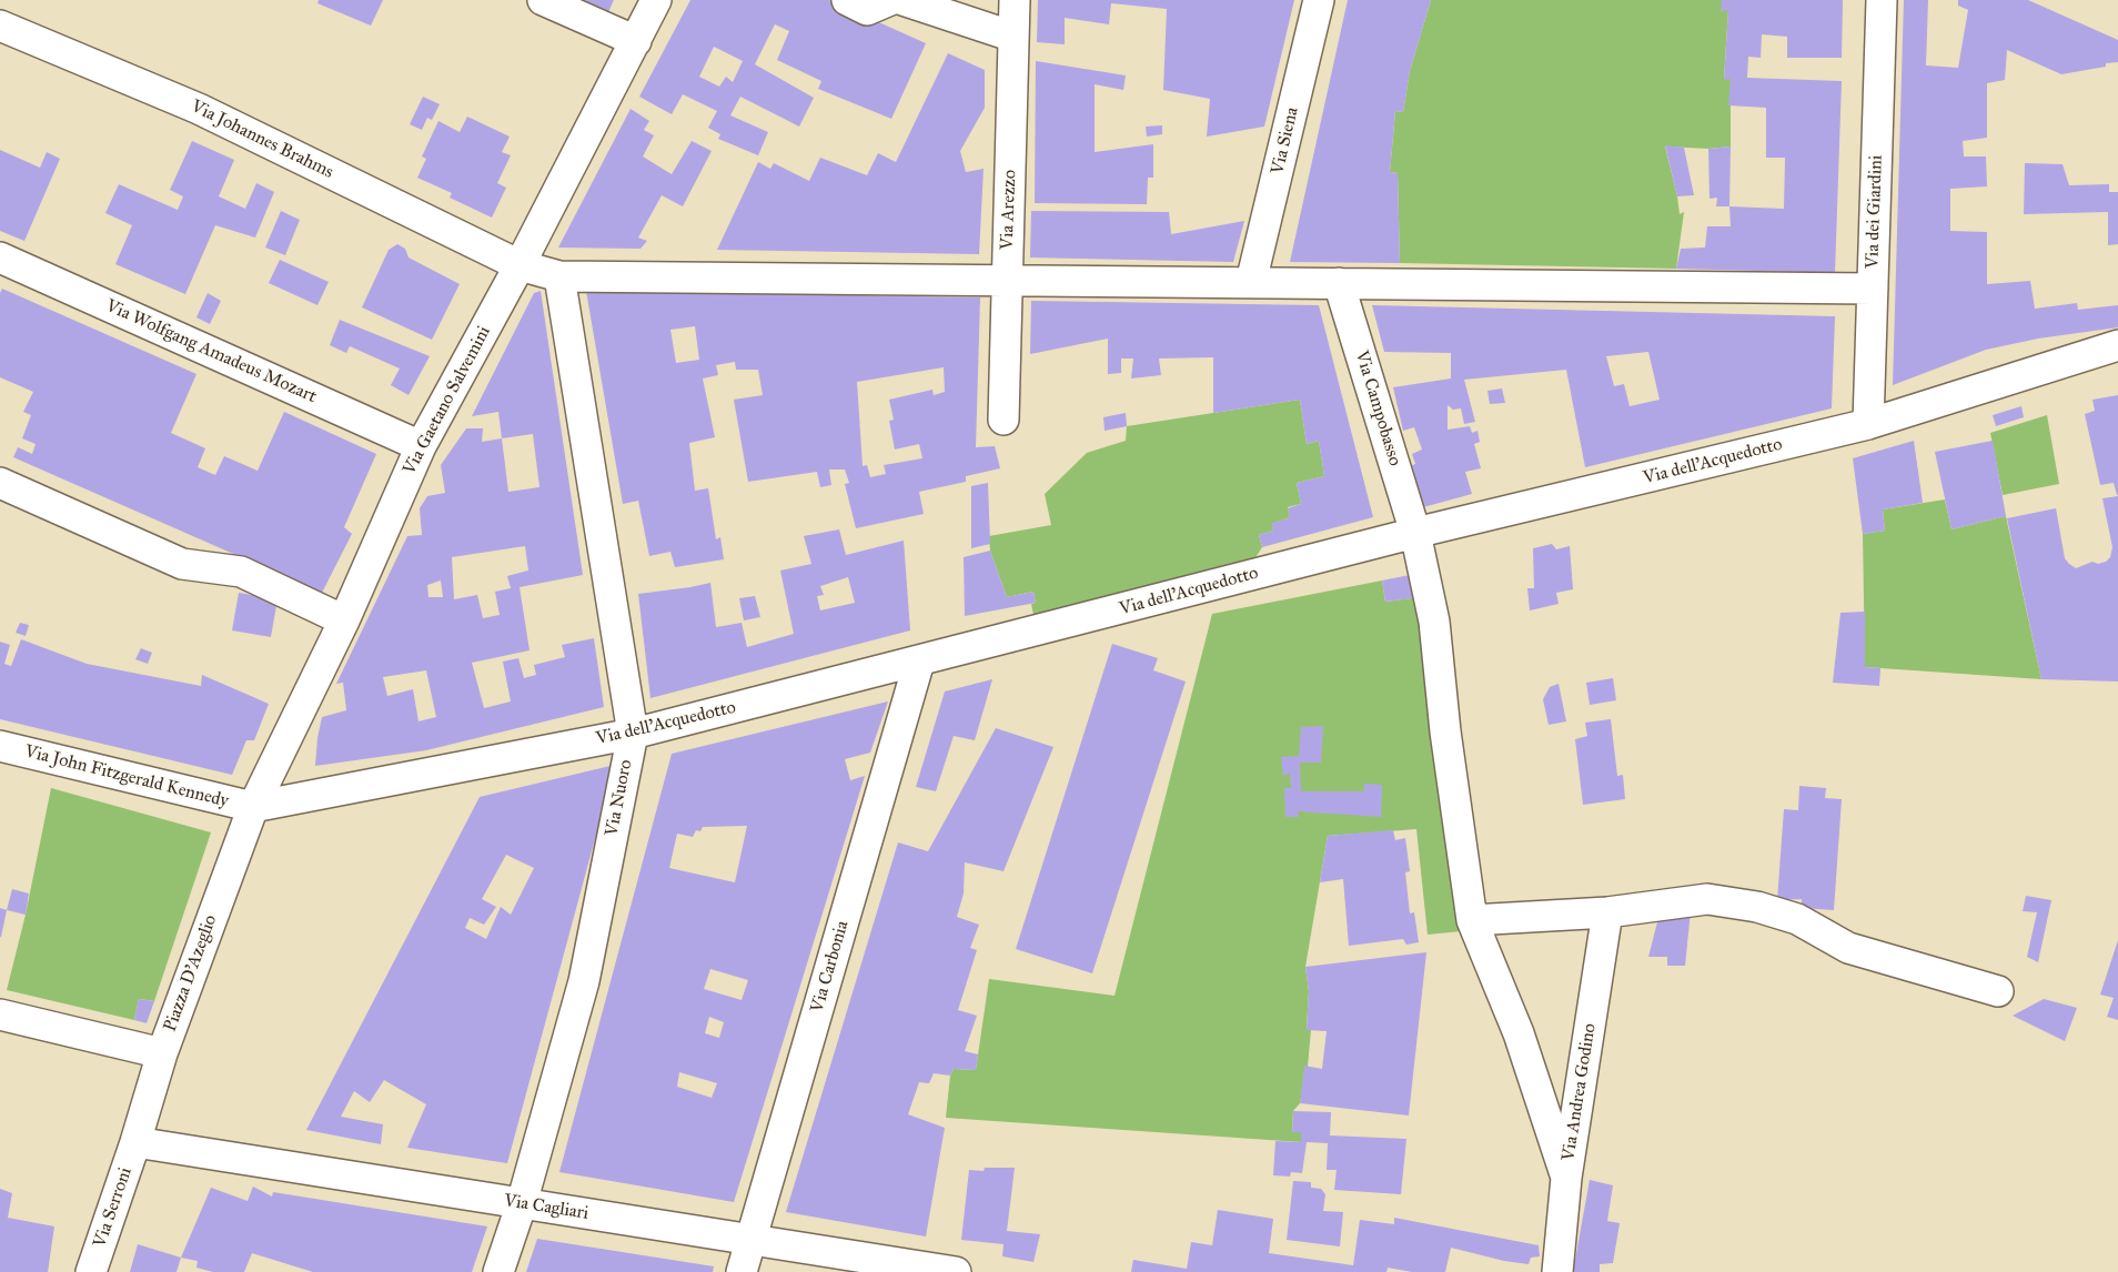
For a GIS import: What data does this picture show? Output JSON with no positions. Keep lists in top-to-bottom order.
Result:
{
  "streets": {
    "street": [
      "Via Johannes Brahms",
      "Via Siena",
      "Via Arezzo",
      "Via dei Giardini",
      "Via Wolfgang Amadeus Mozart",
      "Via Gaetano Salvemini",
      "Via Campobasso",
      "Via dell'Acquedotto",
      "Via John Fitzgerald Kennedy",
      "Via Nuoro",
      "Via Carbonia",
      "Piazza D'Azeglio",
      "Via Andrea Godino",
      "Via Serroni",
      "Via Cagliari"
    ]
  },
  "crossings": [
    ["Via Johannes Brahms", "Via Siena"],
    ["Via Johannes Brahms", "Via Arezzo"],
    ["Via Johannes Brahms", "Via dei Giardini"],
    ["Via Johannes Brahms", "Via Gaetano Salvemini"],
    ["Via Johannes Brahms", "Via Campobasso"],
    ["Via Johannes Brahms", "Via Nuoro"],
    ["Via dei Giardini", "Via dell'Acquedotto"],
    ["Via Wolfgang Amadeus Mozart", "Via Gaetano Salvemini"],
    ["Via Gaetano Salvemini", "Via dell'Acquedotto"],
    ["Via Gaetano Salvemini", "Via John Fitzgerald Kennedy"],
    ["Via Gaetano Salvemini", "Piazza D'Azeglio"],
    ["Via Campobasso", "Via dell'Acquedotto"],
    ["Via Campobasso", "Via Andrea Godino"],
    ["Via dell'Acquedotto", "Via John Fitzgerald Kennedy"],
    ["Via dell'Acquedotto", "Via Nuoro"],
    ["Via dell'Acquedotto", "Via Carbonia"],
    ["Via dell'Acquedotto", "Piazza D'Azeglio"],
    ["Via John Fitzgerald Kennedy", "Piazza D'Azeglio"],
    ["Via Nuoro", "Via Cagliari"],
    ["Via Carbonia", "Via Cagliari"],
    ["Piazza D'Azeglio", "Via Serroni"],
    ["Piazza D'Azeglio", "Via Cagliari"],
    ["Via Serroni", "Via Cagliari"]
  ]
}
